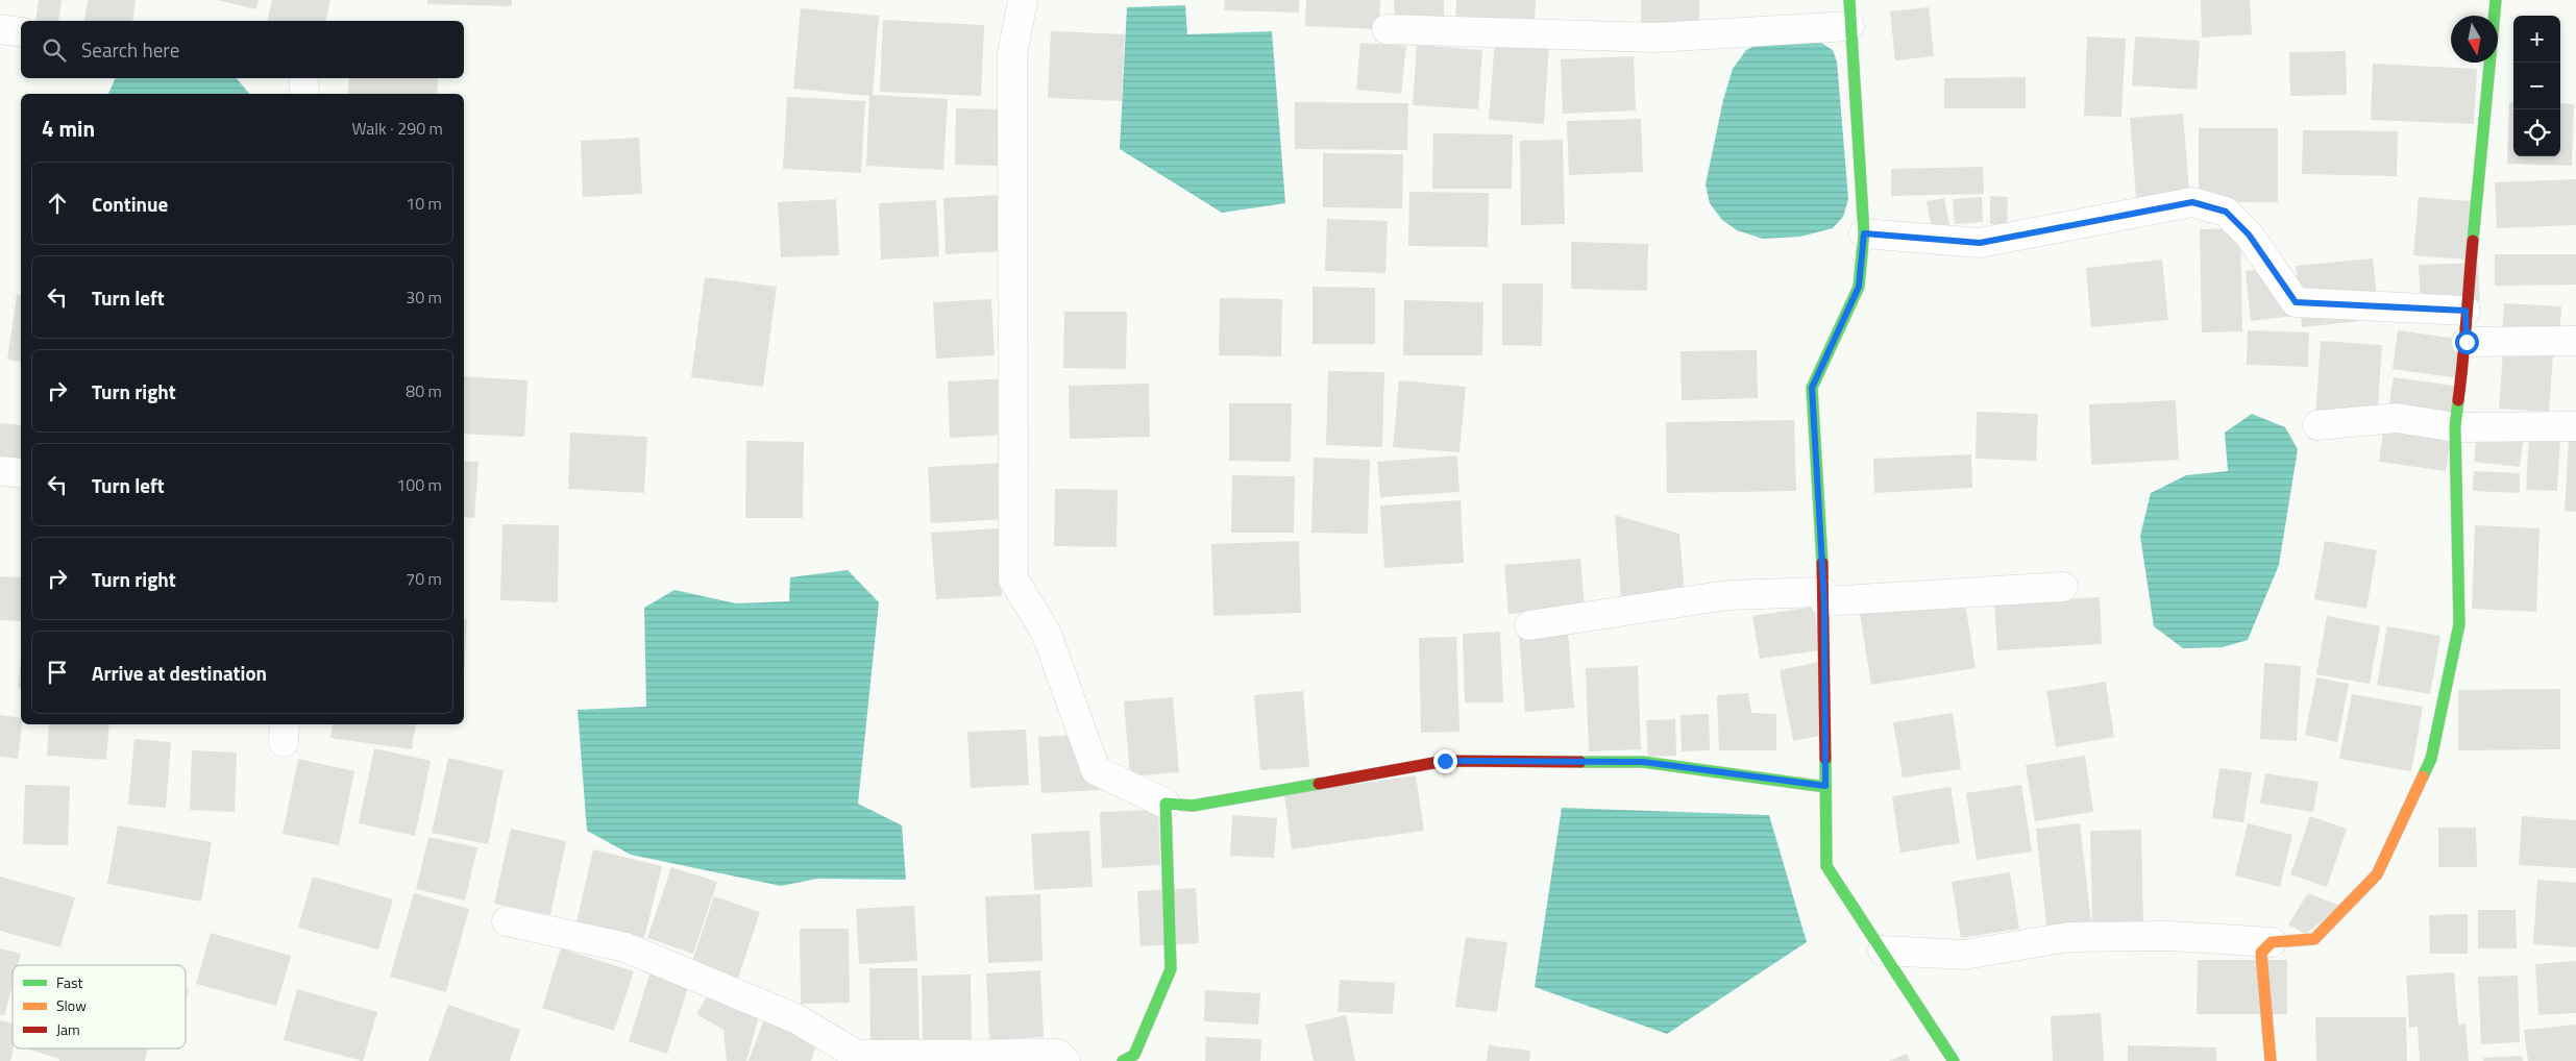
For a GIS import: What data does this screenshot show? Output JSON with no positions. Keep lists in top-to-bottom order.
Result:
{
  "legend": ["Fast", "Slow", "Jam"],
  "north": "bottom",
  "page": {
    "map_buttons": ["+", "−"],
    "search": "Search here",
    "heading": ["4 min", "Walk · 290 m"],
    "list": [
      ["Continue", "10 m"],
      ["Turn left", "30 m"],
      ["Turn right", "80 m"],
      ["Turn left", "100 m"],
      ["Turn right", "70 m"],
      "Arrive at destination"
    ]
  }
}
